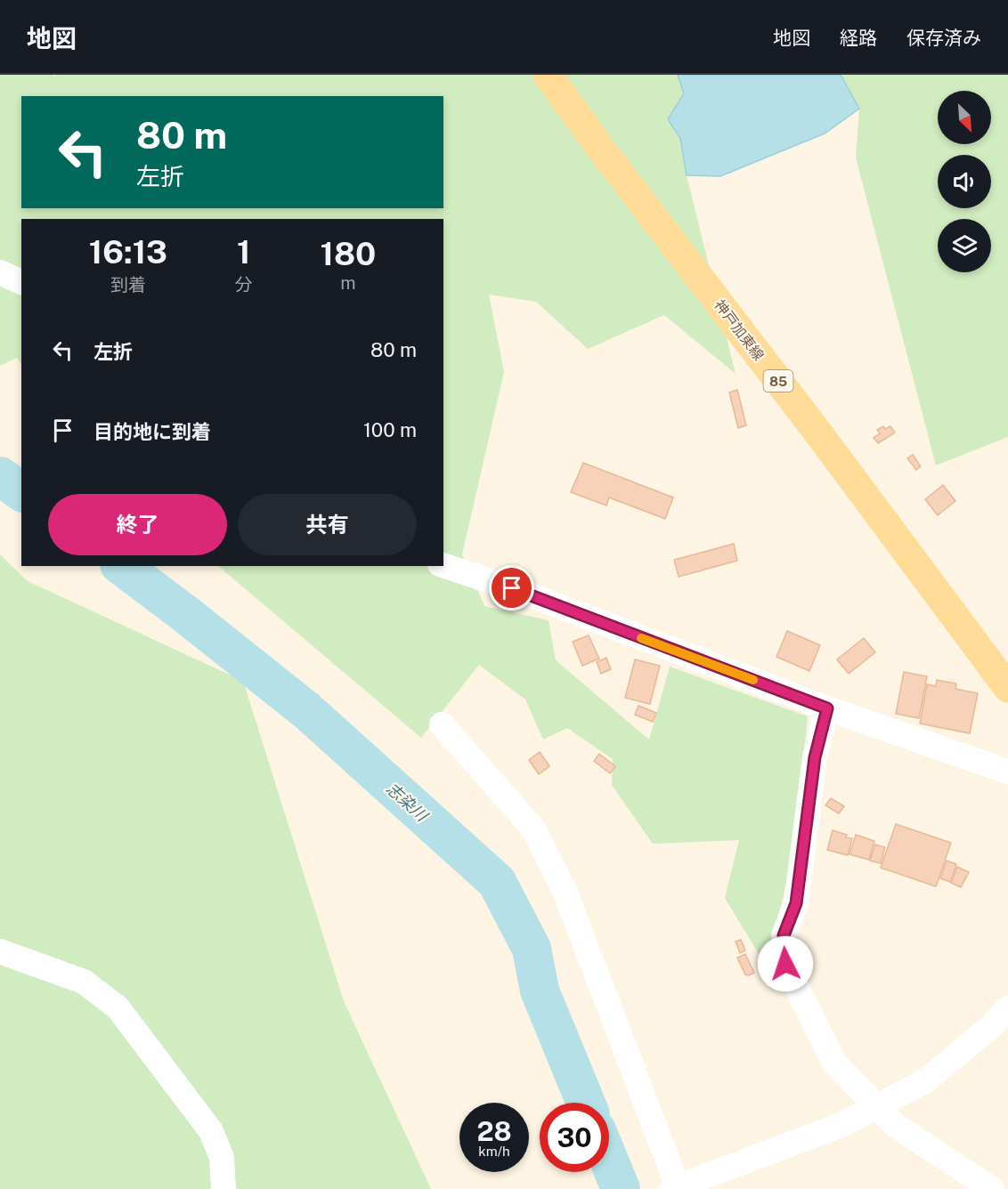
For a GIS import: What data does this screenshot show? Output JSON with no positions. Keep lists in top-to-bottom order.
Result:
{
  "streets": {
    "main road": ["神戸加東線", "85"]
  },
  "water": ["志染川"],
  "north": "bottom right",
  "page": {
    "header": "地図",
    "nav": ["地図", "経路", "保存済み"],
    "turn": ["80 m", "左折"],
    "eta": [
      "16:13",
      "到着",
      "1",
      "分",
      "180",
      "m"
    ],
    "list": [
      {
        "name": "左折",
        "value": "80 m"
      },
      {
        "name": "目的地に到着",
        "value": "100 m"
      }
    ],
    "buttons": ["終了", "共有"],
    "speed": "28 km/h",
    "limit": "30"
  }
}
